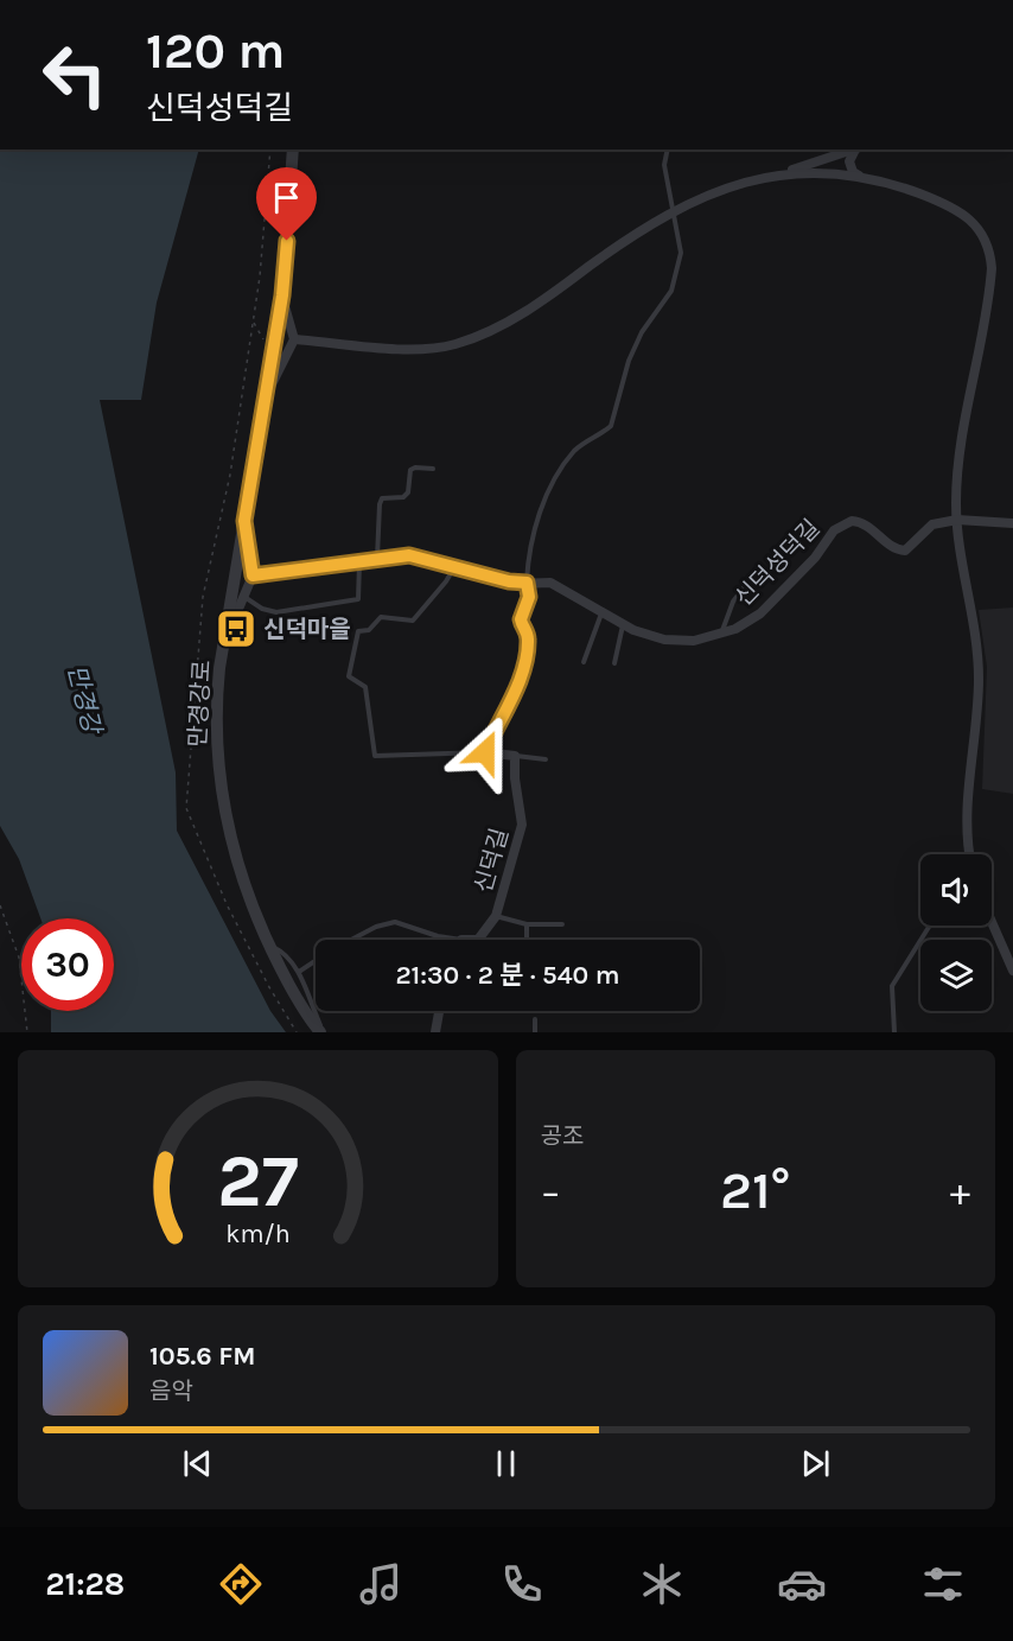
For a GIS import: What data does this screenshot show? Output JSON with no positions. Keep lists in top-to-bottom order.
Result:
{
  "streets": {
    "street": ["신덕성덕길", "만경강로", "신덕길"]
  },
  "water": ["만경강"],
  "places": {
    "bus stop": ["신덕마을"]
  },
  "page": {
    "turn": ["120 m", "신덕성덕길"],
    "limit": "30",
    "trip": "21:30 · 2 분 · 540 m",
    "tile": "공조",
    "heat": ["−", "21°", "+"],
    "song": ["105.6 FM", "음악"],
    "tabs": "21:28",
    "gauge": ["27", "km/h"]
  }
}
